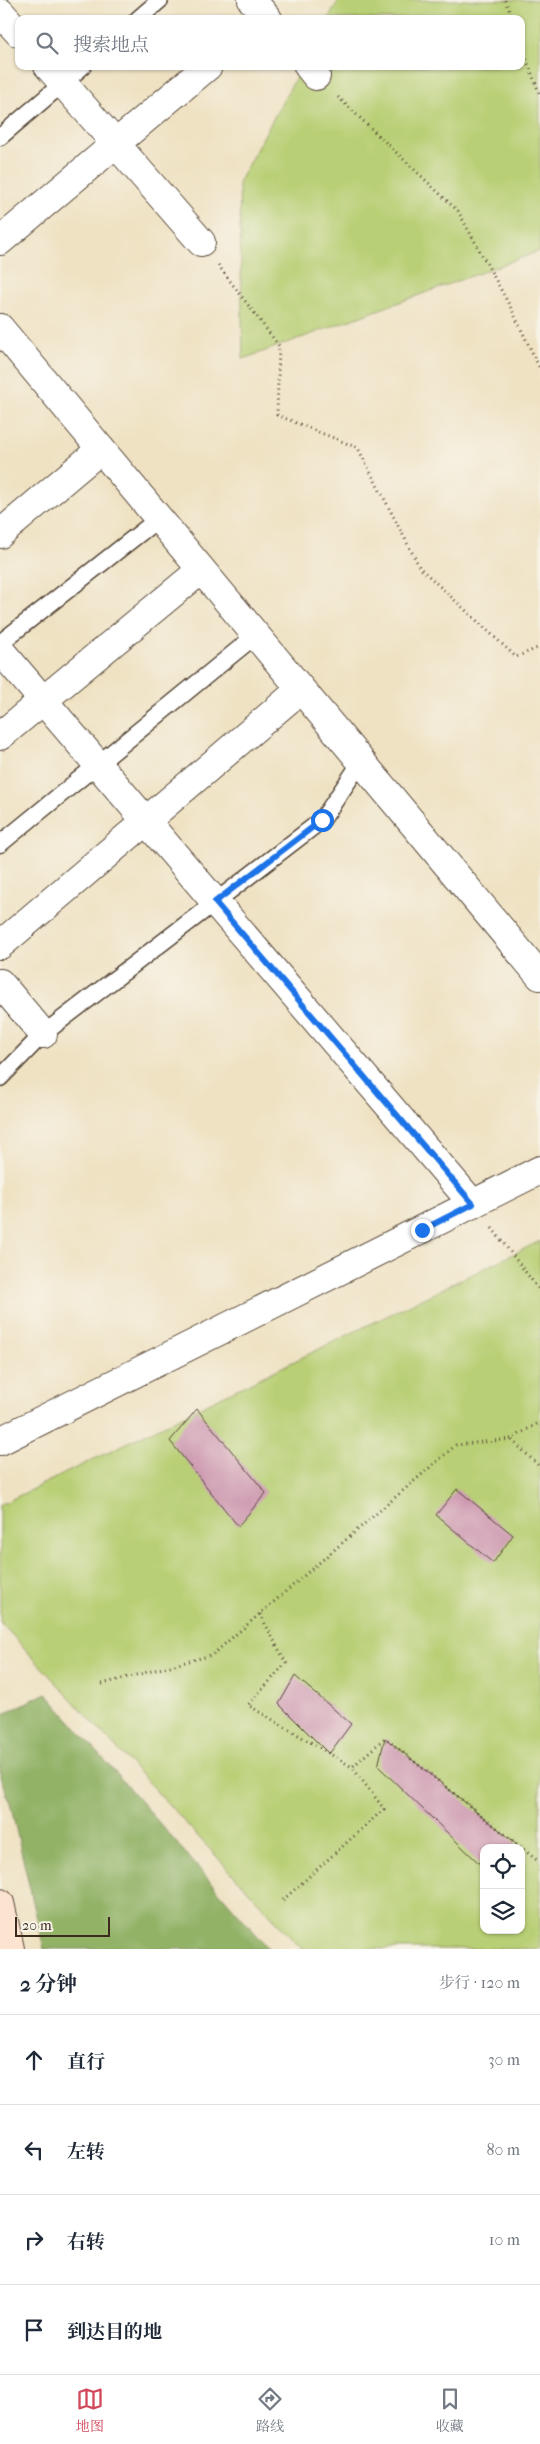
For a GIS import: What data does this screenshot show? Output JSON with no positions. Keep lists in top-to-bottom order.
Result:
{
  "scale_bar": "20 m",
  "page": {
    "search": "搜索地点",
    "scale": "20 m",
    "heading": ["2 分钟", "步行 · 120 m"],
    "list": [
      ["直行", "30 m"],
      ["左转", "80 m"],
      ["右转", "10 m"],
      "到达目的地"
    ],
    "nav": ["地图", "路线", "收藏"]
  }
}
